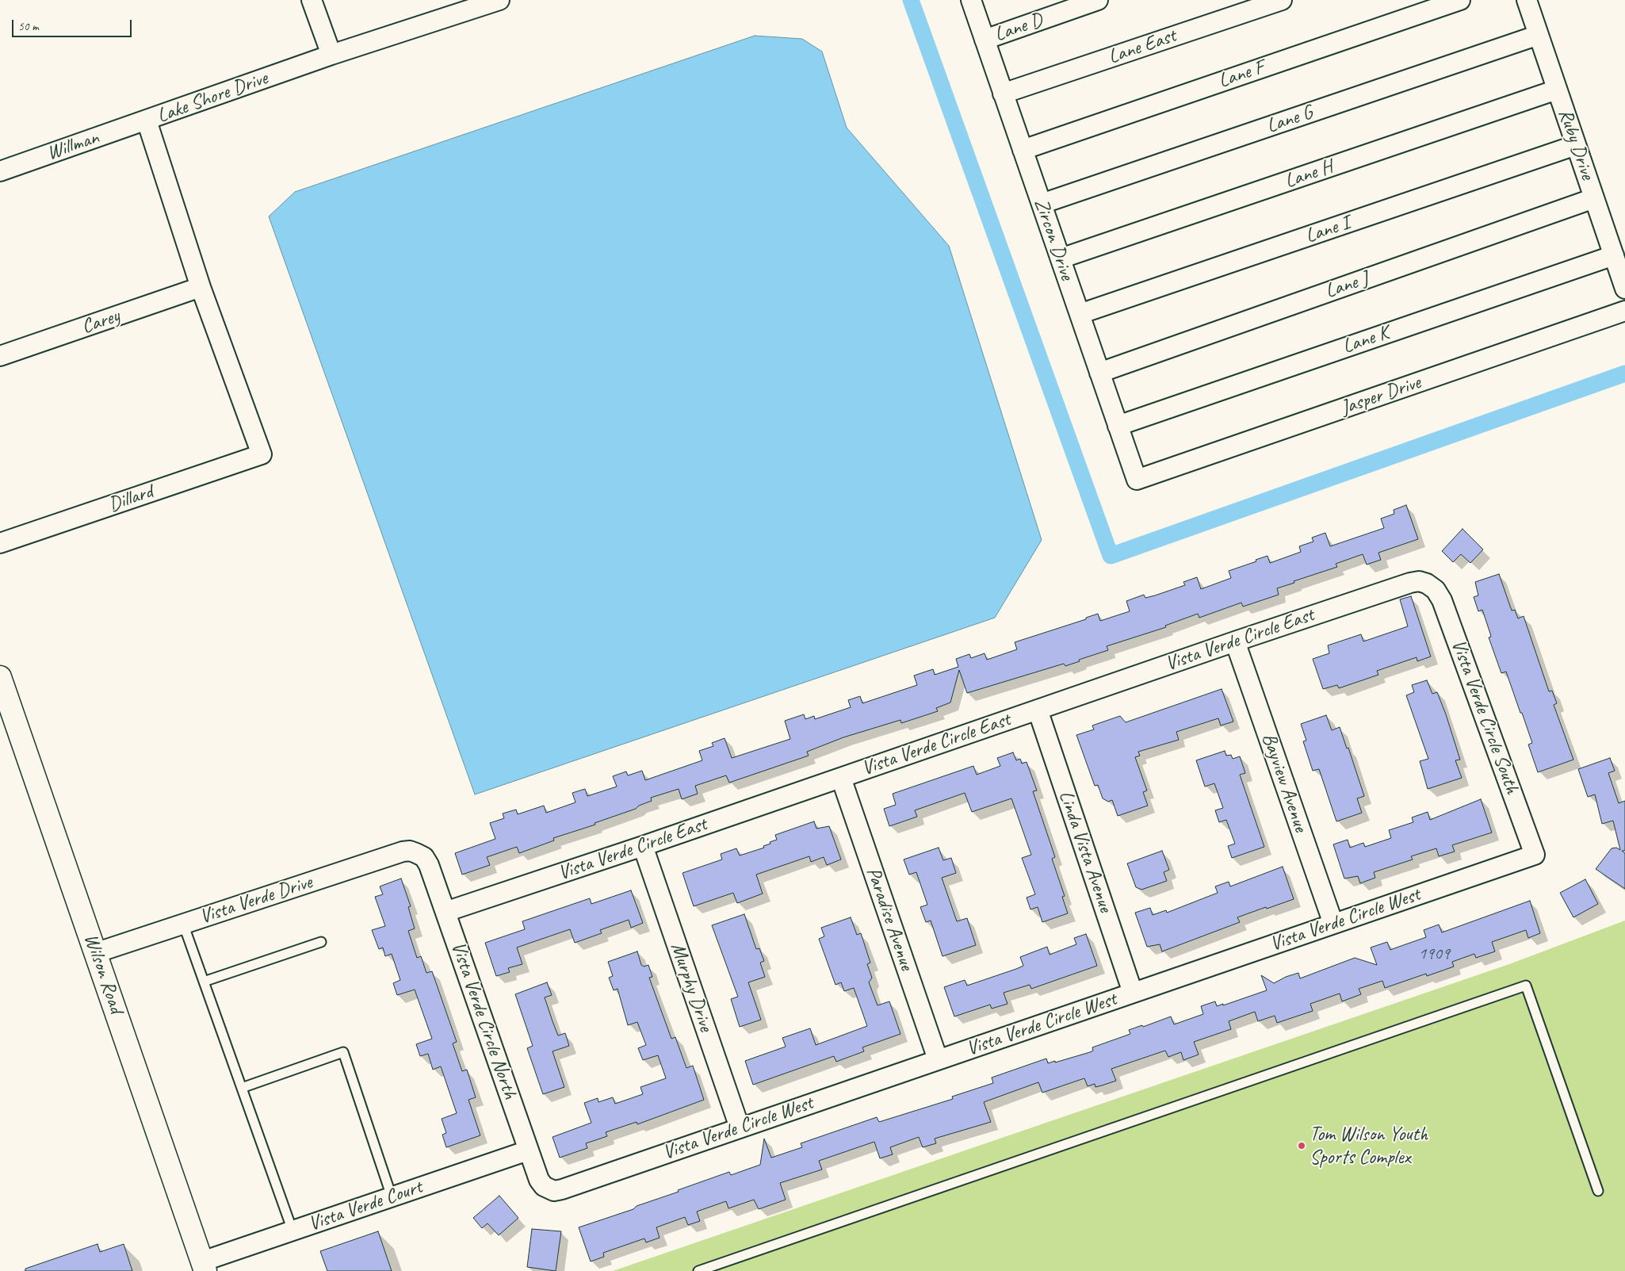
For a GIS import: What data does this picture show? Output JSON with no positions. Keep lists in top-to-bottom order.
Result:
{
  "streets": {
    "main road": ["Wilson Road"],
    "street": [
      "Lane D",
      "Lane East",
      "Lane F",
      "Lake Shore Drive",
      "Lane G",
      "Ruby Drive",
      "Willman",
      "Lane H",
      "Lane I",
      "Zircon Drive",
      "Lane J",
      "Carey",
      "Lane K",
      "Jasper Drive",
      "Dillard",
      "Vista Verde Circle East",
      "Vista Verde Circle South",
      "Bayview Avenue",
      "Linda Vista Avenue",
      "Vista Verde Drive",
      "Paradise Avenue",
      "Vista Verde Circle West",
      "Murphy Drive",
      "Vista Verde Circle North",
      "Vista Verde Court"
    ]
  },
  "crossings": [
    ["Lane D", "Zircon Drive"],
    ["Lane East", "Zircon Drive"],
    ["Lane F", "Zircon Drive"],
    ["Lake Shore Drive", "Willman"],
    ["Lake Shore Drive", "Carey"],
    ["Lake Shore Drive", "Dillard"],
    ["Lane G", "Ruby Drive"],
    ["Lane G", "Zircon Drive"],
    ["Ruby Drive", "Lane H"],
    ["Ruby Drive", "Lane I"],
    ["Ruby Drive", "Lane J"],
    ["Ruby Drive", "Lane K"],
    ["Lane H", "Zircon Drive"],
    ["Lane I", "Zircon Drive"],
    ["Zircon Drive", "Lane J"],
    ["Zircon Drive", "Lane K"],
    ["Zircon Drive", "Jasper Drive"],
    ["Vista Verde Circle East", "Vista Verde Circle South"],
    ["Vista Verde Circle East", "Bayview Avenue"],
    ["Vista Verde Circle East", "Linda Vista Avenue"],
    ["Vista Verde Circle East", "Paradise Avenue"],
    ["Vista Verde Circle East", "Murphy Drive"],
    ["Vista Verde Circle East", "Vista Verde Circle North"],
    ["Vista Verde Circle South", "Vista Verde Circle West"],
    ["Bayview Avenue", "Vista Verde Circle West"],
    ["Linda Vista Avenue", "Vista Verde Circle West"],
    ["Vista Verde Drive", "Wilson Road"],
    ["Vista Verde Drive", "Vista Verde Circle North"],
    ["Paradise Avenue", "Vista Verde Circle West"],
    ["Vista Verde Circle West", "Murphy Drive"],
    ["Vista Verde Circle West", "Vista Verde Circle North"],
    ["Wilson Road", "Vista Verde Court"],
    ["Vista Verde Circle North", "Vista Verde Court"]
  ],
  "places": ["Tom Wilson Youth Sports Complex"],
  "house_numbers": ["1909"],
  "scale_bar": "50 m"
}
